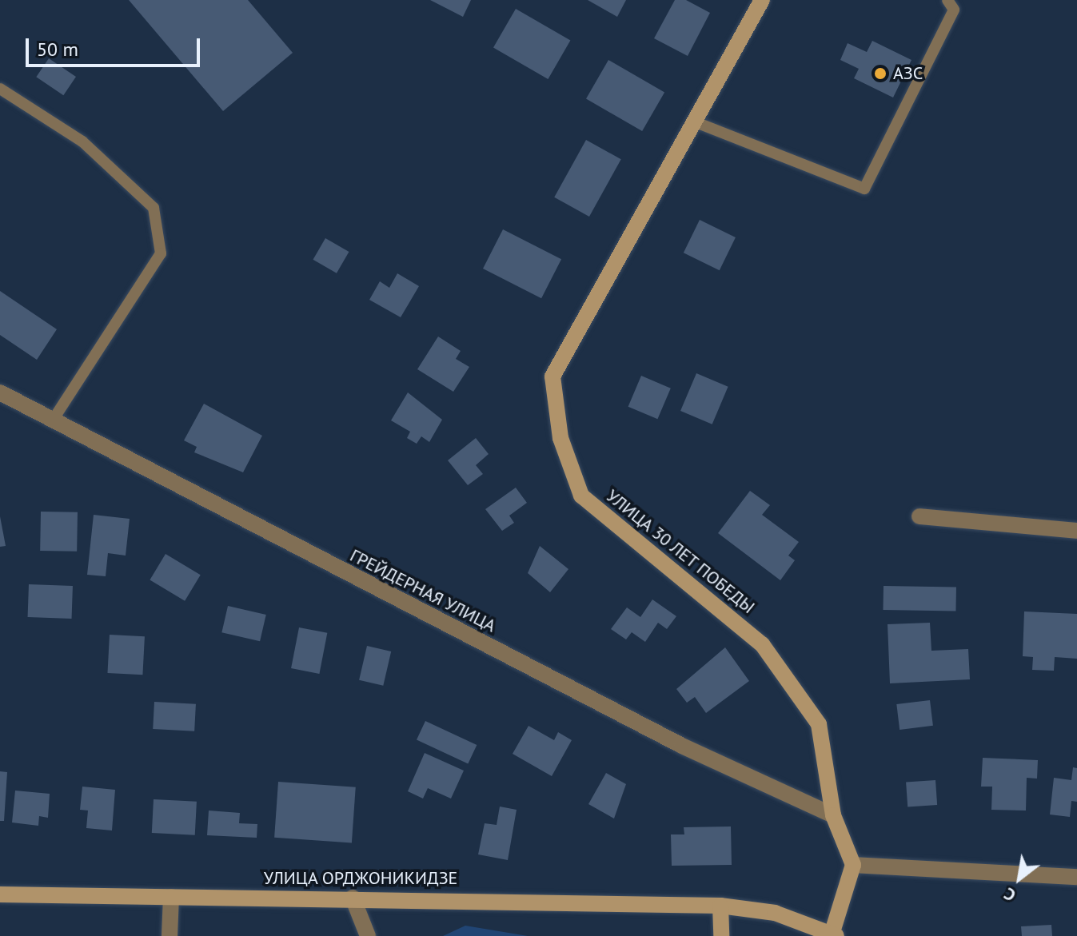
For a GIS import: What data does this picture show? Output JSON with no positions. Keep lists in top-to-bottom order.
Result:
{
  "streets": {
    "street": ["УЛИЦА 30 ЛЕТ ПОБЕДЫ", "ГРЕЙДЕРНАЯ УЛИЦА", "УЛИЦА ОРДЖОНИКИДЗЕ"]
  },
  "crossings": [
    ["УЛИЦА 30 ЛЕТ ПОБЕДЫ", "ГРЕЙДЕРНАЯ УЛИЦА"]
  ],
  "places": ["АЗС"],
  "scale_bar": "50 m",
  "north": "bottom left"
}
